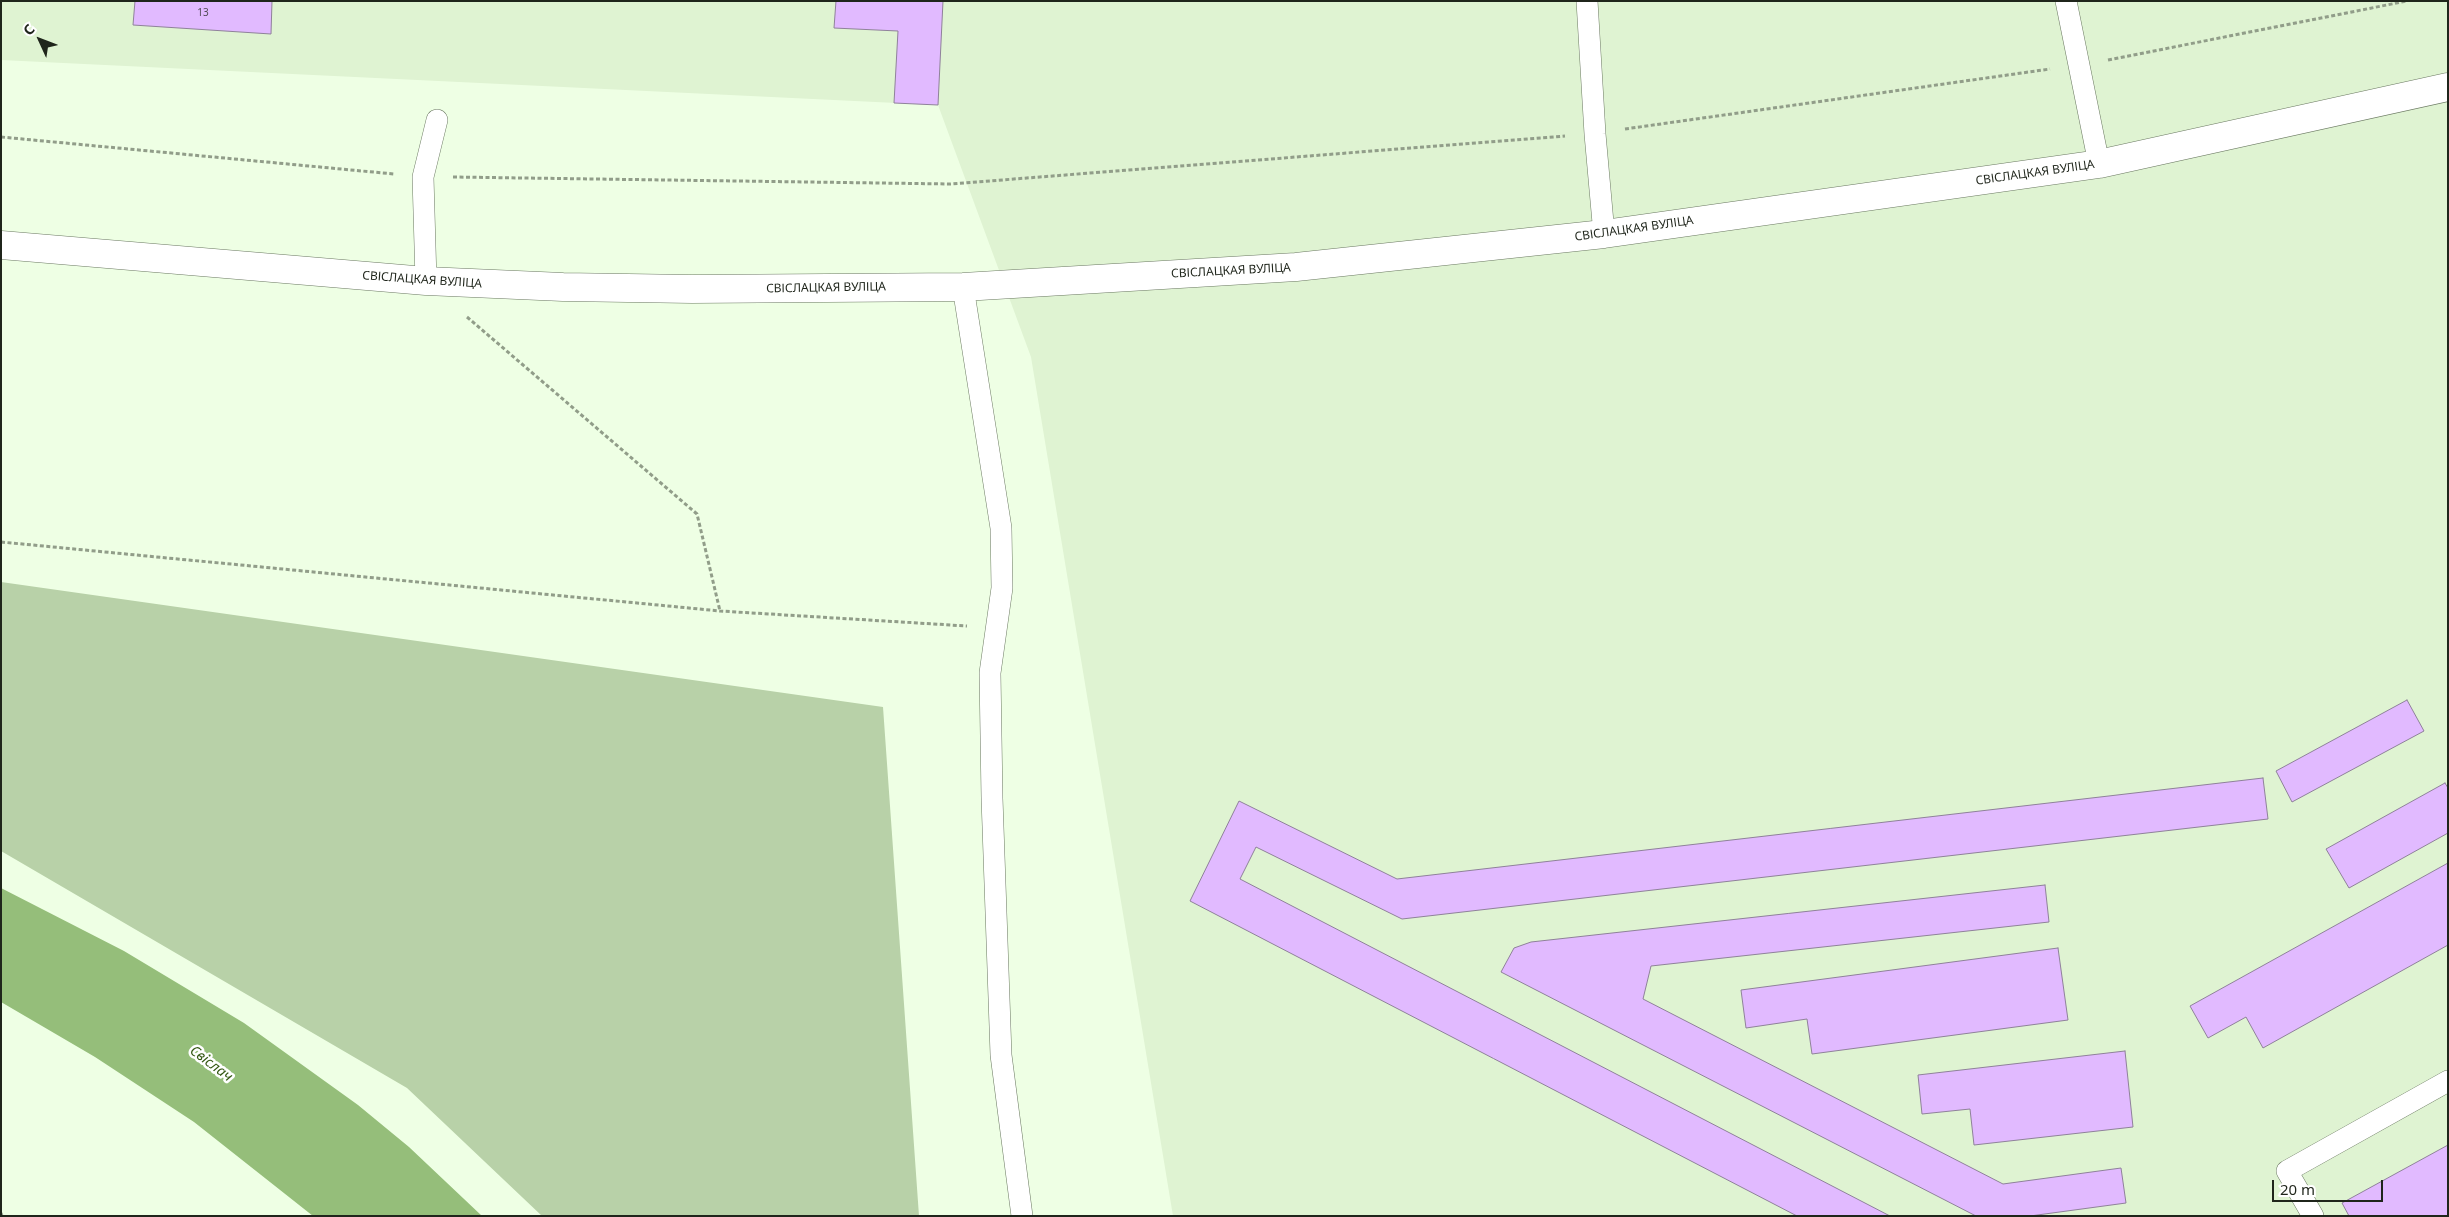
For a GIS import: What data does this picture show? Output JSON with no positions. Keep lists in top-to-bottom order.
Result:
{
  "streets": {
    "street": ["СВІСЛАЦКАЯ ВУЛІЦА"]
  },
  "water": ["Свіслач"],
  "house_numbers": ["13"],
  "scale_bar": "20 m",
  "north": "top left"
}
